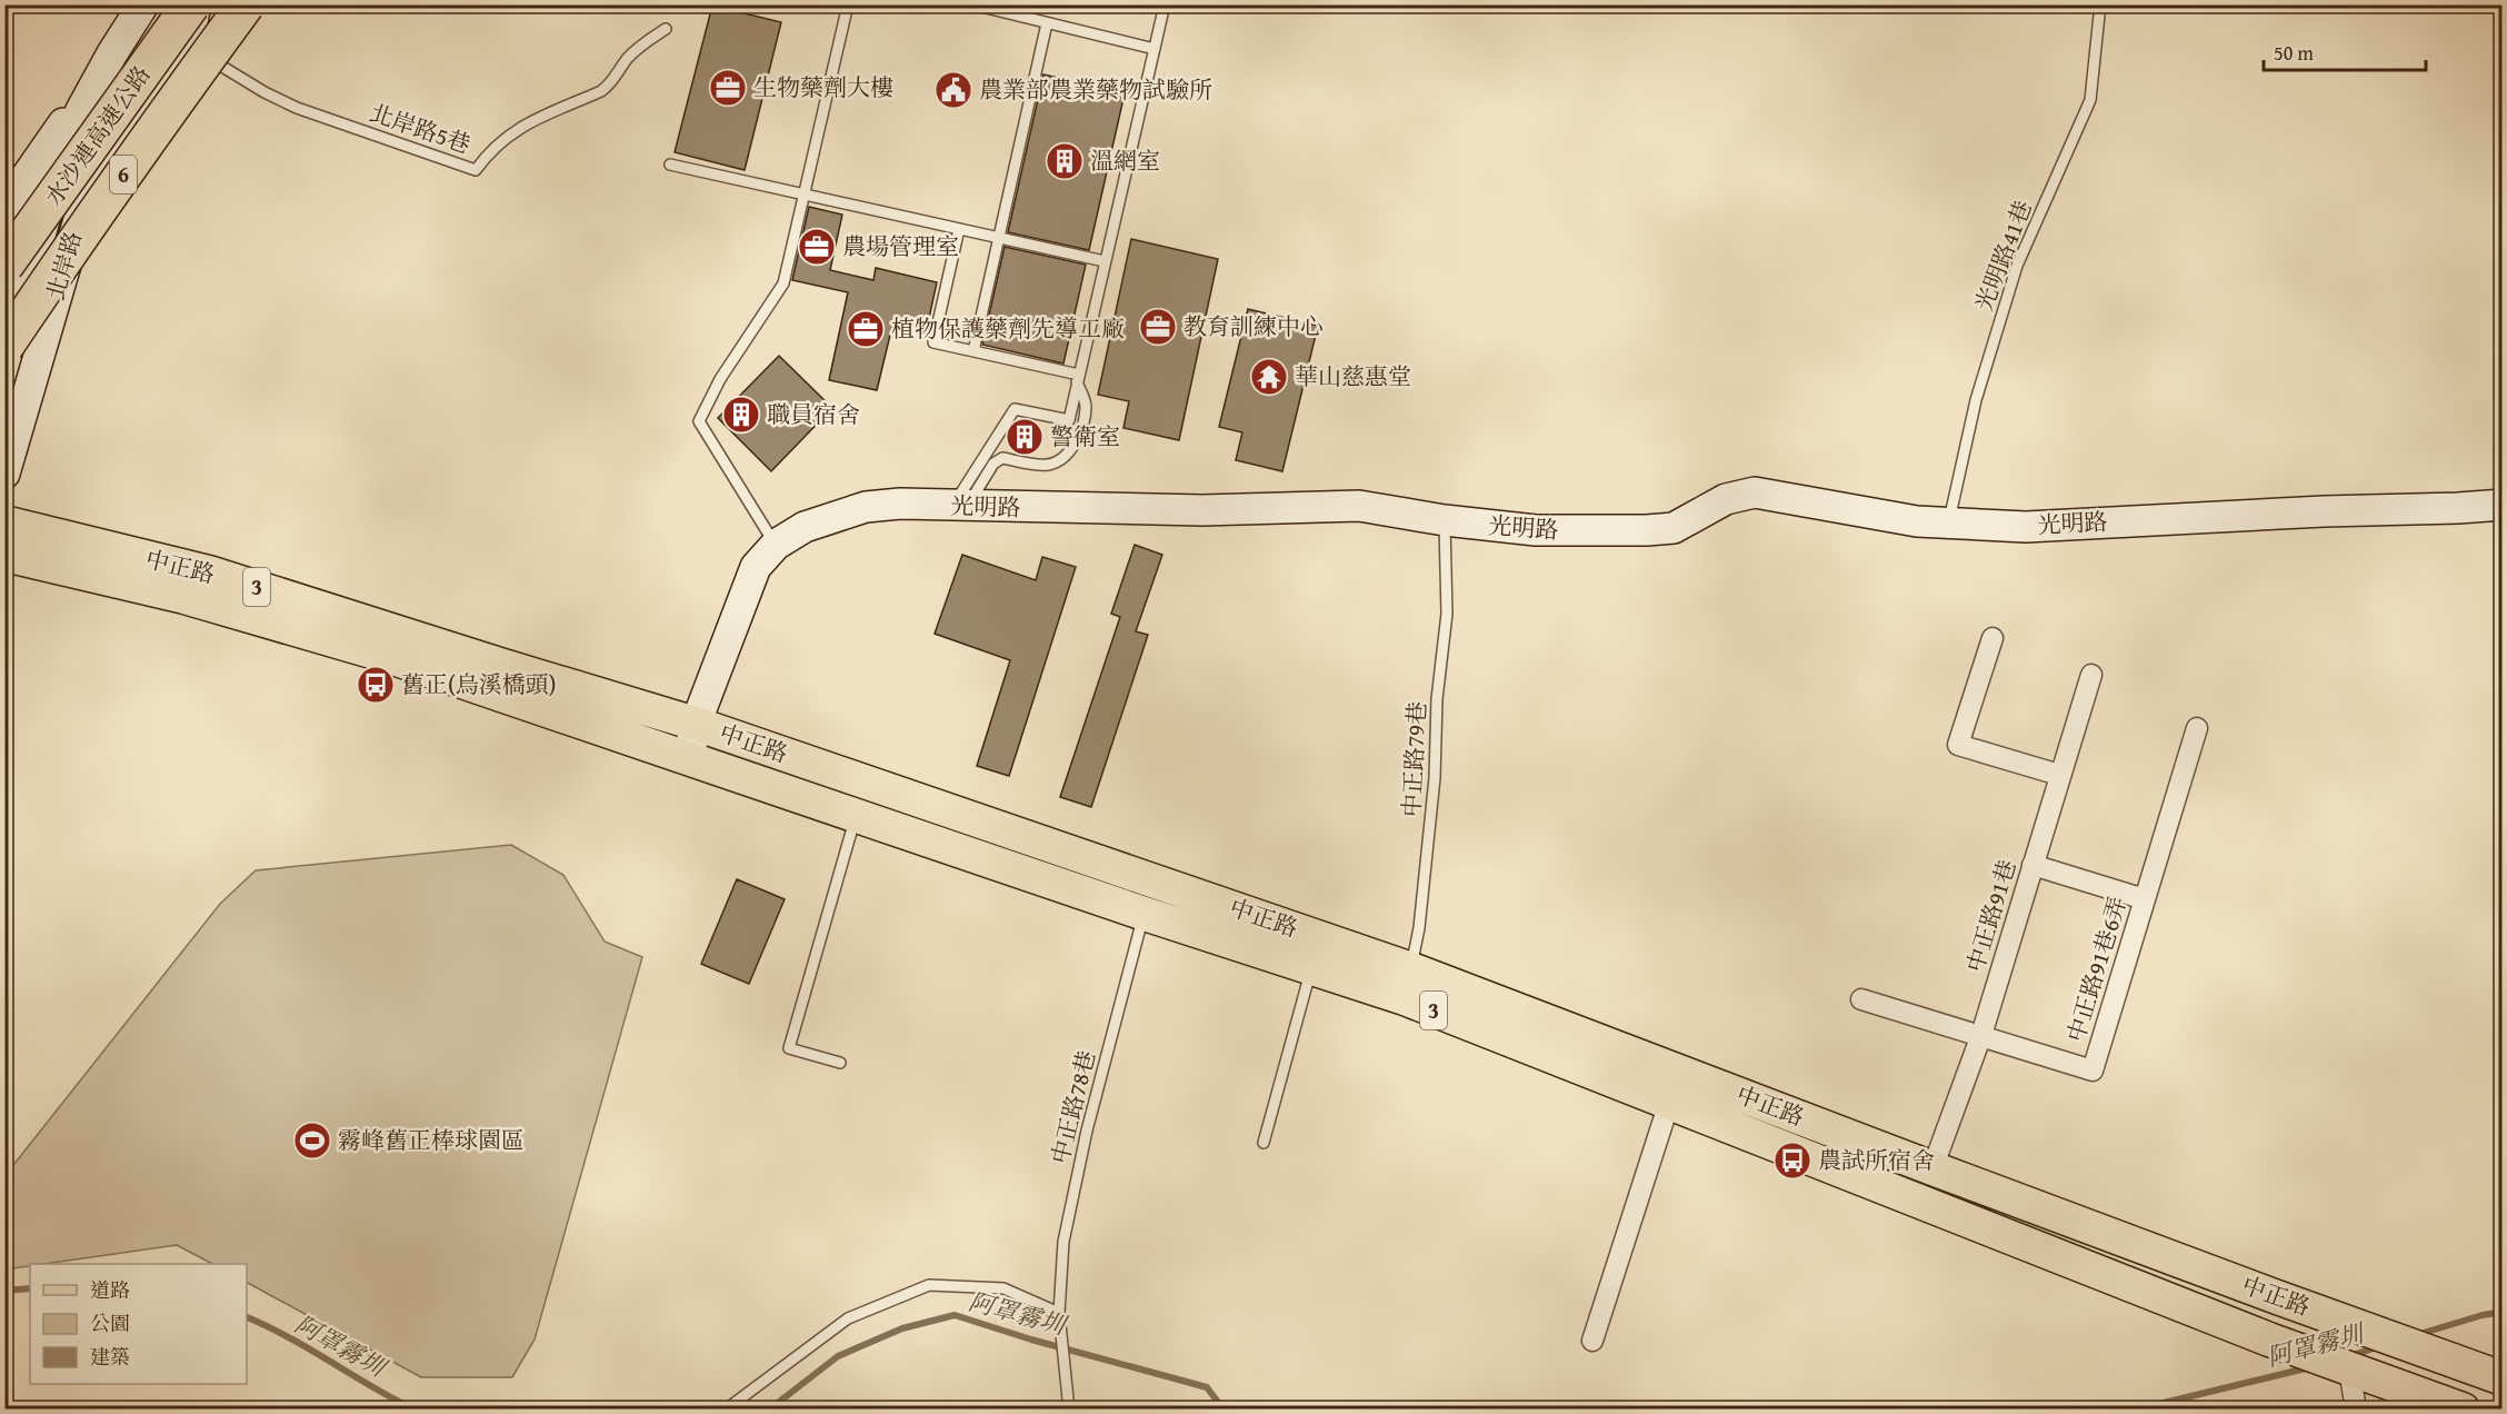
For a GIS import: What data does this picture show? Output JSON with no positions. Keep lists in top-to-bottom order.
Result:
{
  "streets": {
    "highway": ["水沙連高速公路", "6"],
    "main road": ["中正路", "3"],
    "street": [
      "北岸路",
      "光明路",
      "中正路91巷",
      "中正路91巷6弄"
    ],
    "lane": [
      "北岸路5巷",
      "光明路41巷",
      "中正路79巷",
      "中正路78巷"
    ]
  },
  "crossings": [
    ["北岸路5巷", "北岸路"],
    ["水沙連高速公路", "北岸路"],
    ["光明路41巷", "光明路"],
    ["光明路", "中正路"],
    ["光明路", "中正路79巷"],
    ["中正路", "中正路79巷"],
    ["中正路", "中正路91巷"],
    ["中正路", "中正路78巷"],
    ["中正路91巷", "中正路91巷6弄"]
  ],
  "water": ["阿罩霧圳"],
  "places": {
    "office": [
      "生物藥劑大樓",
      "農場管理室",
      "教育訓練中心",
      "植物保護藥劑先導工廠"
    ],
    "public building": ["農業部農業藥物試驗所"],
    "building": ["溫網室", "職員宿舍", "警衛室"],
    "temple": ["華山慈惠堂"],
    "bus stop": ["舊正(烏溪橋頭)", "農試所宿舍"],
    "sports": ["霧峰舊正棒球園區"]
  },
  "legend": ["道路", "公園", "建築"],
  "scale_bar": "50 m"
}
